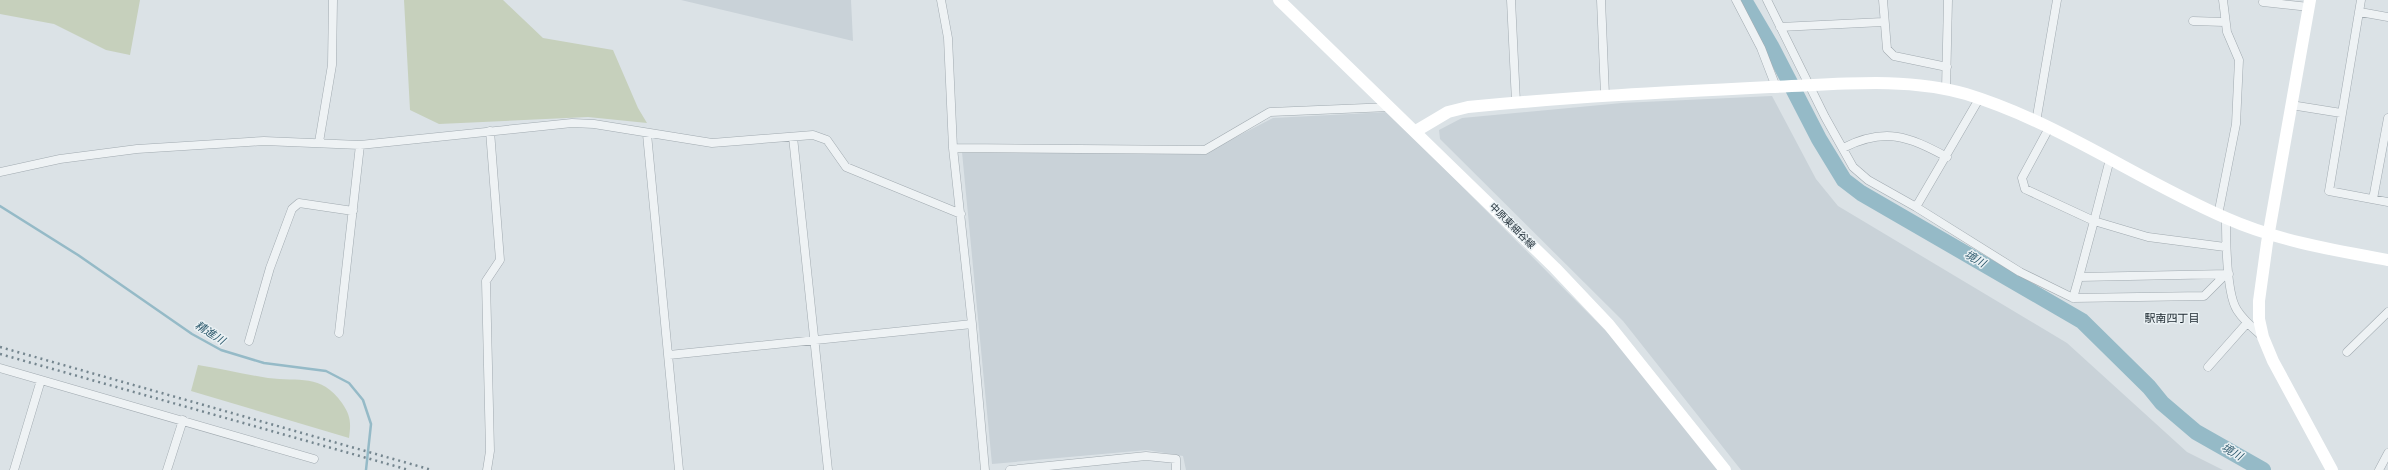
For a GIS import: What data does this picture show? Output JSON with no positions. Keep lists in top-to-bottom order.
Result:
{
  "streets": {
    "street": ["中原東細谷線"]
  },
  "districts": ["駅南四丁目"],
  "water": ["境川", "精進川"]
}
